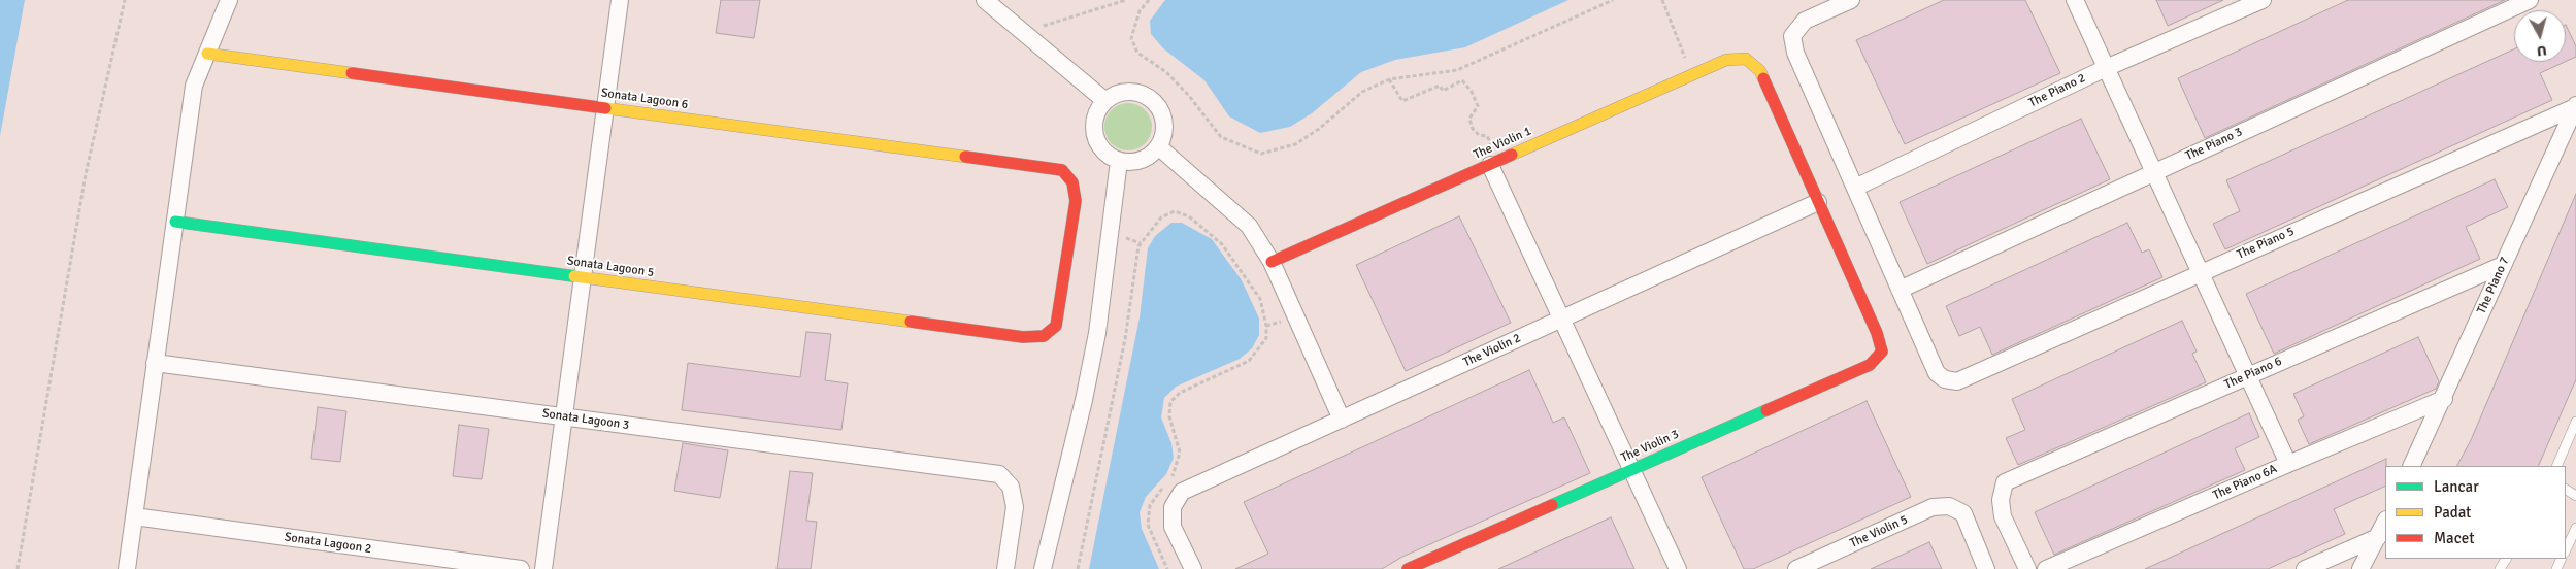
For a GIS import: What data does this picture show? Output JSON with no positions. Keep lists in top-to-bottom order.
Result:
{
  "streets": {
    "street": [
      "The Piano 2",
      "Sonata Lagoon 6",
      "The Violin 1",
      "The Piano 3",
      "The Piano 5",
      "Sonata Lagoon 5",
      "The Piano 7",
      "The Violin 2",
      "The Piano 6",
      "Sonata Lagoon 3",
      "The Violin 3",
      "The Piano 6A",
      "The Violin 5",
      "Sonata Lagoon 2"
    ]
  },
  "crossings": [
    ["Sonata Lagoon 6", "Sonata Lagoon 5"],
    ["The Violin 1", "The Violin 2"],
    ["The Violin 1", "The Violin 3"],
    ["The Piano 3", "The Piano 5"],
    ["The Piano 5", "The Piano 7"],
    ["The Piano 7", "The Piano 6"],
    ["The Piano 7", "The Piano 6A"],
    ["The Violin 2", "The Violin 3"]
  ],
  "legend": ["Lancar", "Padat", "Macet"],
  "north": "bottom"
}
